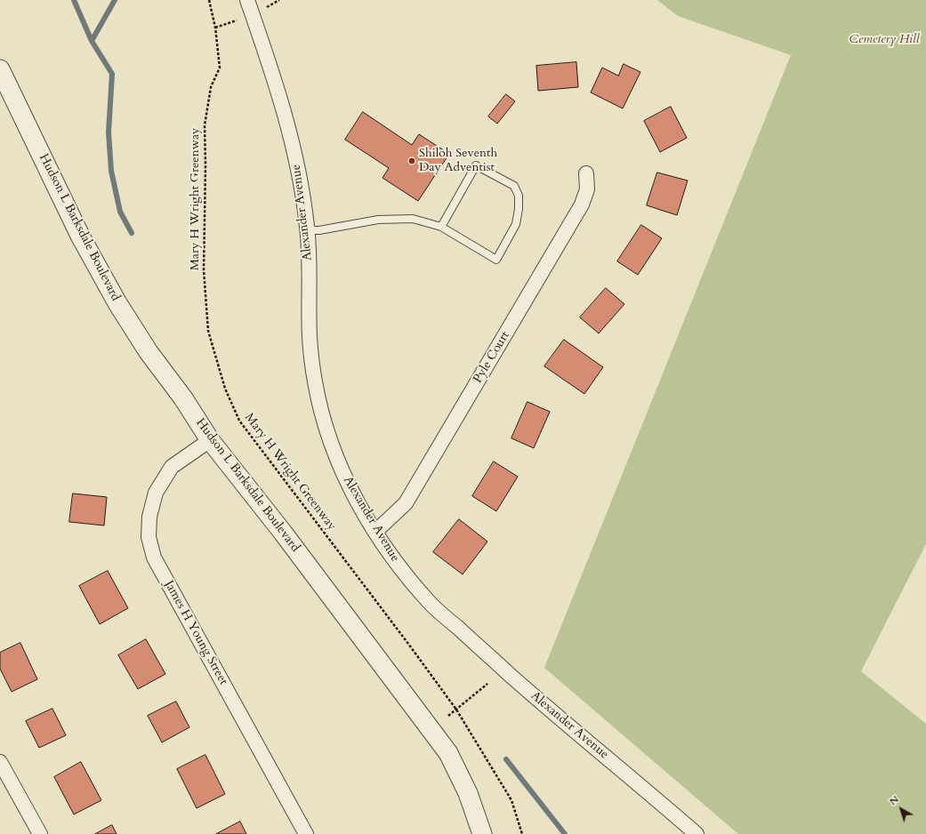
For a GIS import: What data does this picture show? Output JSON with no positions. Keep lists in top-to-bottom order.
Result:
{
  "streets": {
    "street": [
      "Alexander Avenue",
      "Hudson L Barksdale Boulevard",
      "Pyle Court",
      "James H Young Street"
    ],
    "path": ["Mary H Wright Greenway"]
  },
  "crossings": [
    ["Alexander Avenue", "Pyle Court"],
    ["Hudson L Barksdale Boulevard", "James H Young Street"]
  ],
  "parks": ["Cemetery Hill"],
  "places": ["Shiloh Seventh Day Adventist"],
  "north": "top left"
}
